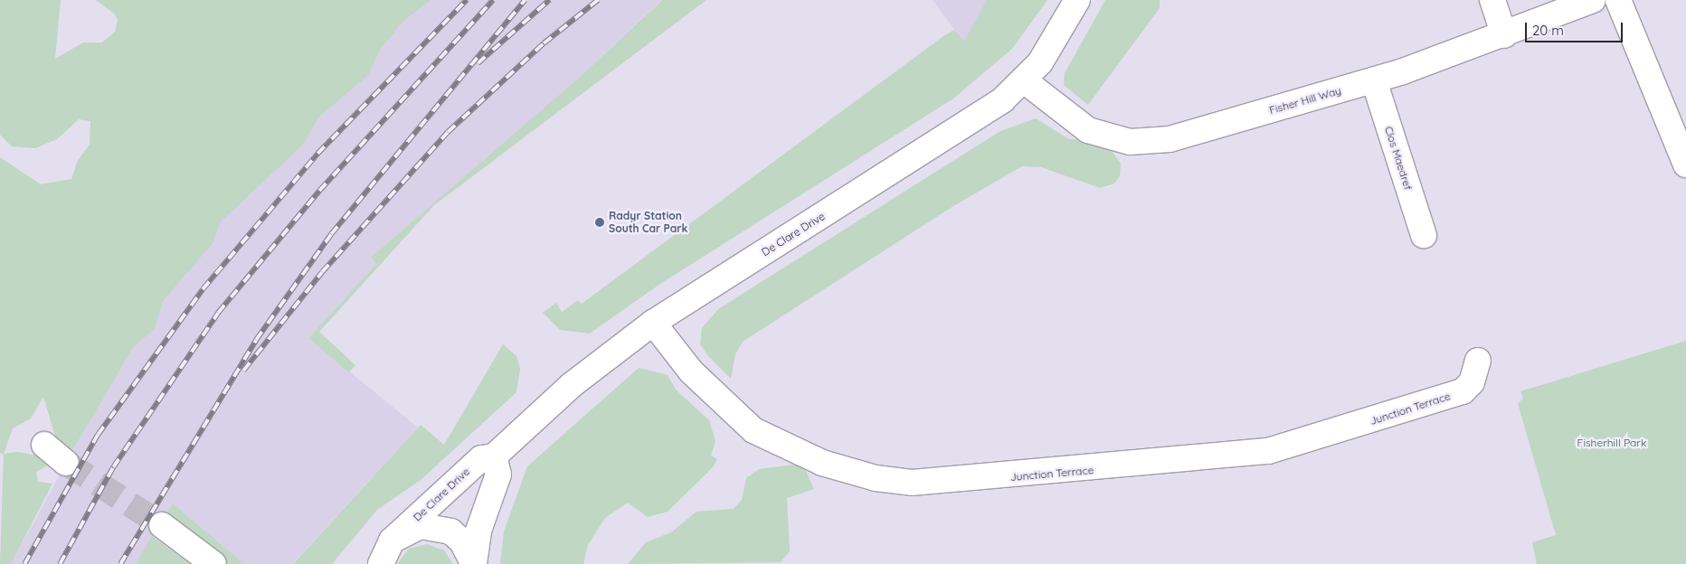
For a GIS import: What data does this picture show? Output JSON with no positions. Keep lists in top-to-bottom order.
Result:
{
  "streets": {
    "street": [
      "Fisher Hill Way",
      "Clos Maedref",
      "De Clare Drive",
      "Junction Terrace"
    ]
  },
  "crossings": [
    ["Fisher Hill Way", "Clos Maedref"],
    ["Fisher Hill Way", "De Clare Drive"],
    ["De Clare Drive", "Junction Terrace"]
  ],
  "parks": ["Fisherhill Park"],
  "places": ["Radyr Station South Car Park"],
  "scale_bar": "20 m"
}
